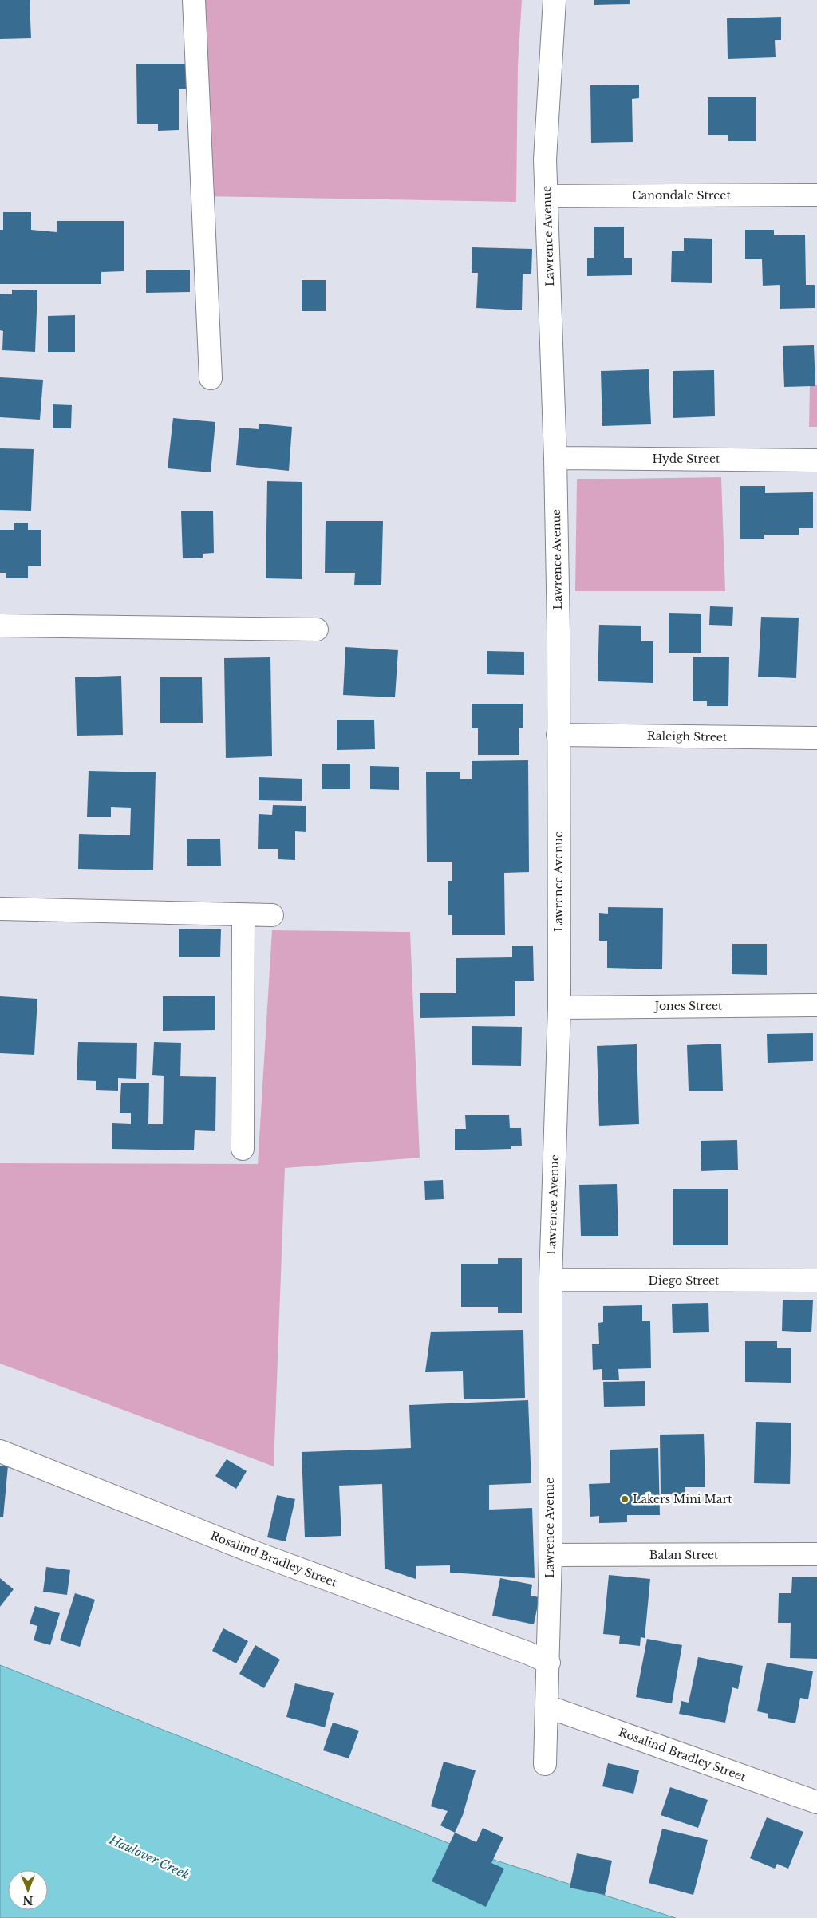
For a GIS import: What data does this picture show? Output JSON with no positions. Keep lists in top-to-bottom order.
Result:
{
  "streets": {
    "street": [
      "Canondale Street",
      "Lawrence Avenue",
      "Hyde Street",
      "Raleigh Street",
      "Jones Street",
      "Diego Street",
      "Balan Street",
      "Rosalind Bradley Street"
    ]
  },
  "crossings": [
    ["Canondale Street", "Lawrence Avenue"],
    ["Lawrence Avenue", "Hyde Street"],
    ["Lawrence Avenue", "Raleigh Street"],
    ["Lawrence Avenue", "Jones Street"],
    ["Lawrence Avenue", "Diego Street"],
    ["Lawrence Avenue", "Balan Street"],
    ["Lawrence Avenue", "Rosalind Bradley Street"]
  ],
  "water": ["Haulover Creek"],
  "places": ["Lakers Mini Mart"],
  "north": "bottom"
}
